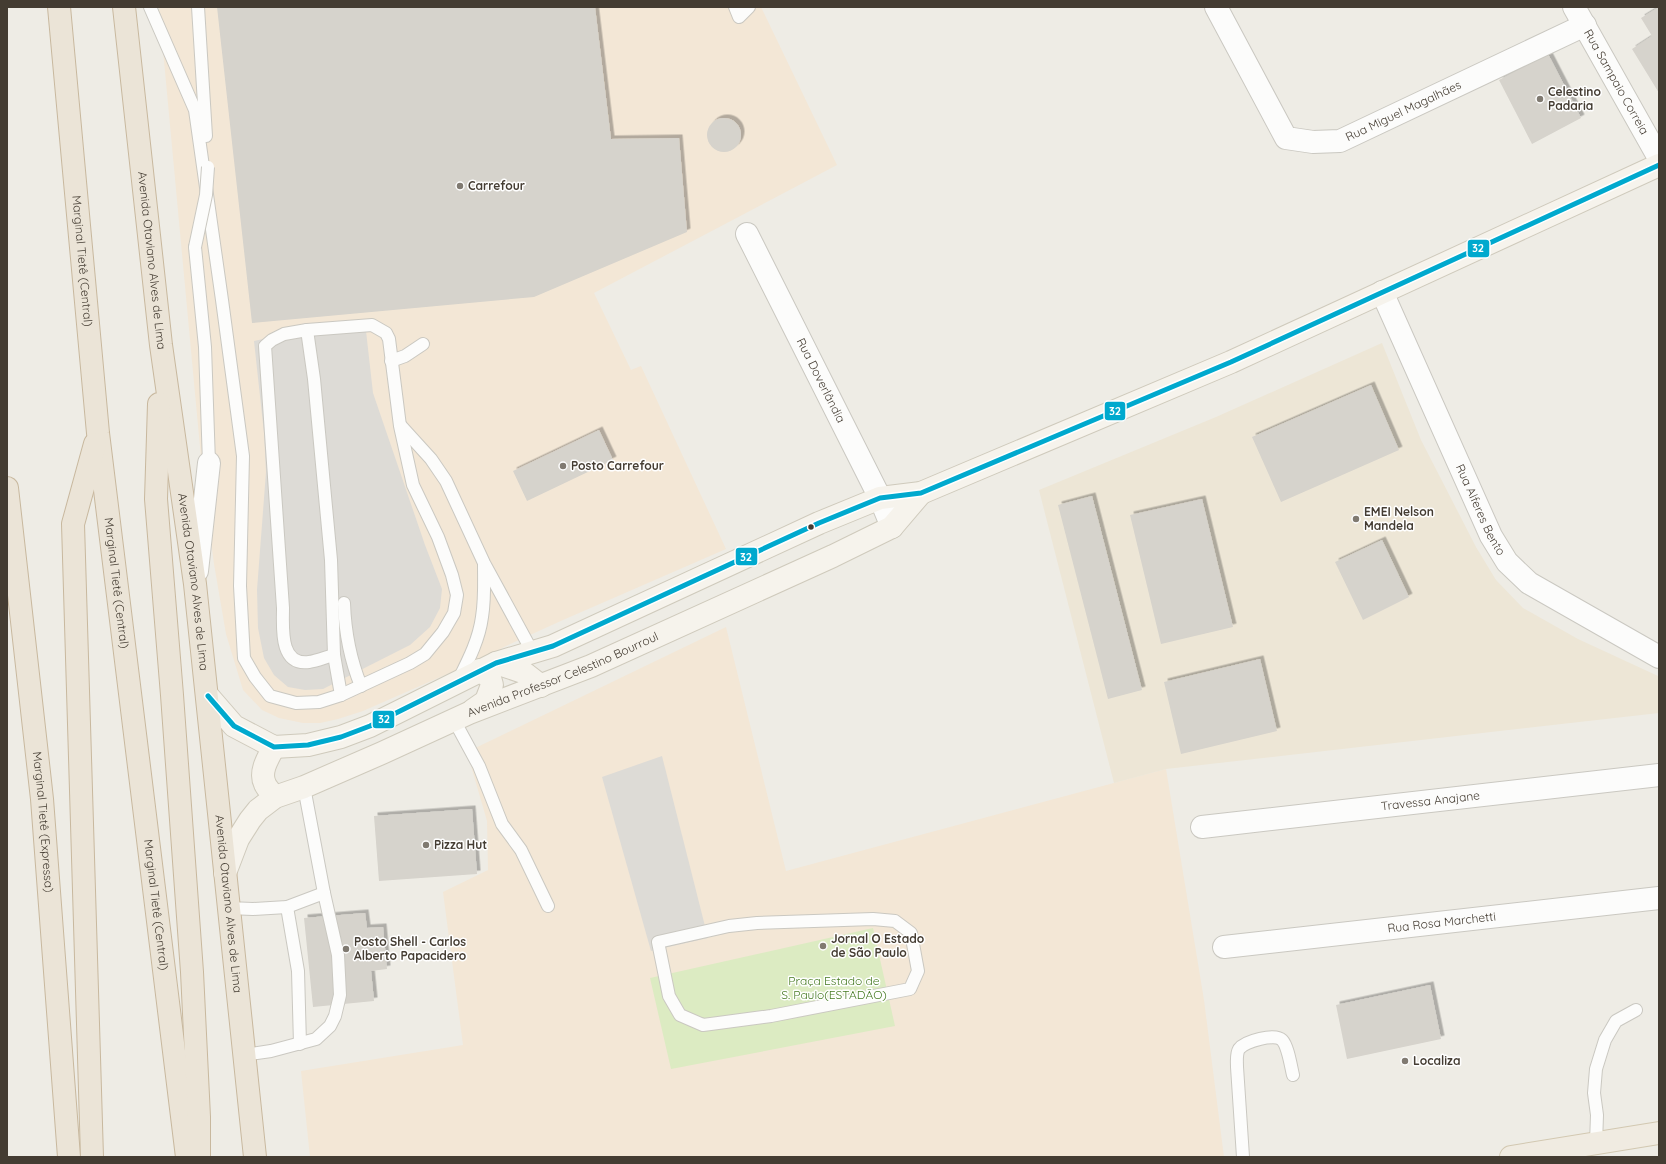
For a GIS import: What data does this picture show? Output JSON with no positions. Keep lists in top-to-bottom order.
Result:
{
  "streets": {
    "highway": ["Avenida Otaviano Alves de Lima", "Marginal Tietê (Central)", "Marginal Tietê (Expressa)"],
    "main road": ["Avenida Professor Celestino Bourroul"],
    "street": [
      "Rua Sampaio Correia",
      "Rua Miguel Magalhães",
      "Rua Doverlândia",
      "Rua Alferes Bento",
      "Travessa Anajane",
      "Rua Rosa Marchetti"
    ]
  },
  "crossings": [
    ["Rua Sampaio Correia", "Rua Miguel Magalhães"],
    ["Avenida Otaviano Alves de Lima", "Avenida Professor Celestino Bourroul"],
    ["Rua Doverlândia", "Avenida Professor Celestino Bourroul"],
    ["Rua Alferes Bento", "Avenida Professor Celestino Bourroul"]
  ],
  "parks": ["Praça Estado de S. Paulo(ESTADÃO)"],
  "places": [
    "Celestino Padaria",
    "Carrefour",
    "Posto Carrefour",
    "EMEI Nelson Mandela",
    "Pizza Hut",
    "Jornal O Estado de São Paulo",
    "Posto Shell - Carlos Alberto Papacidero",
    "Localiza"
  ],
  "lines": ["transit line 32"]
}
